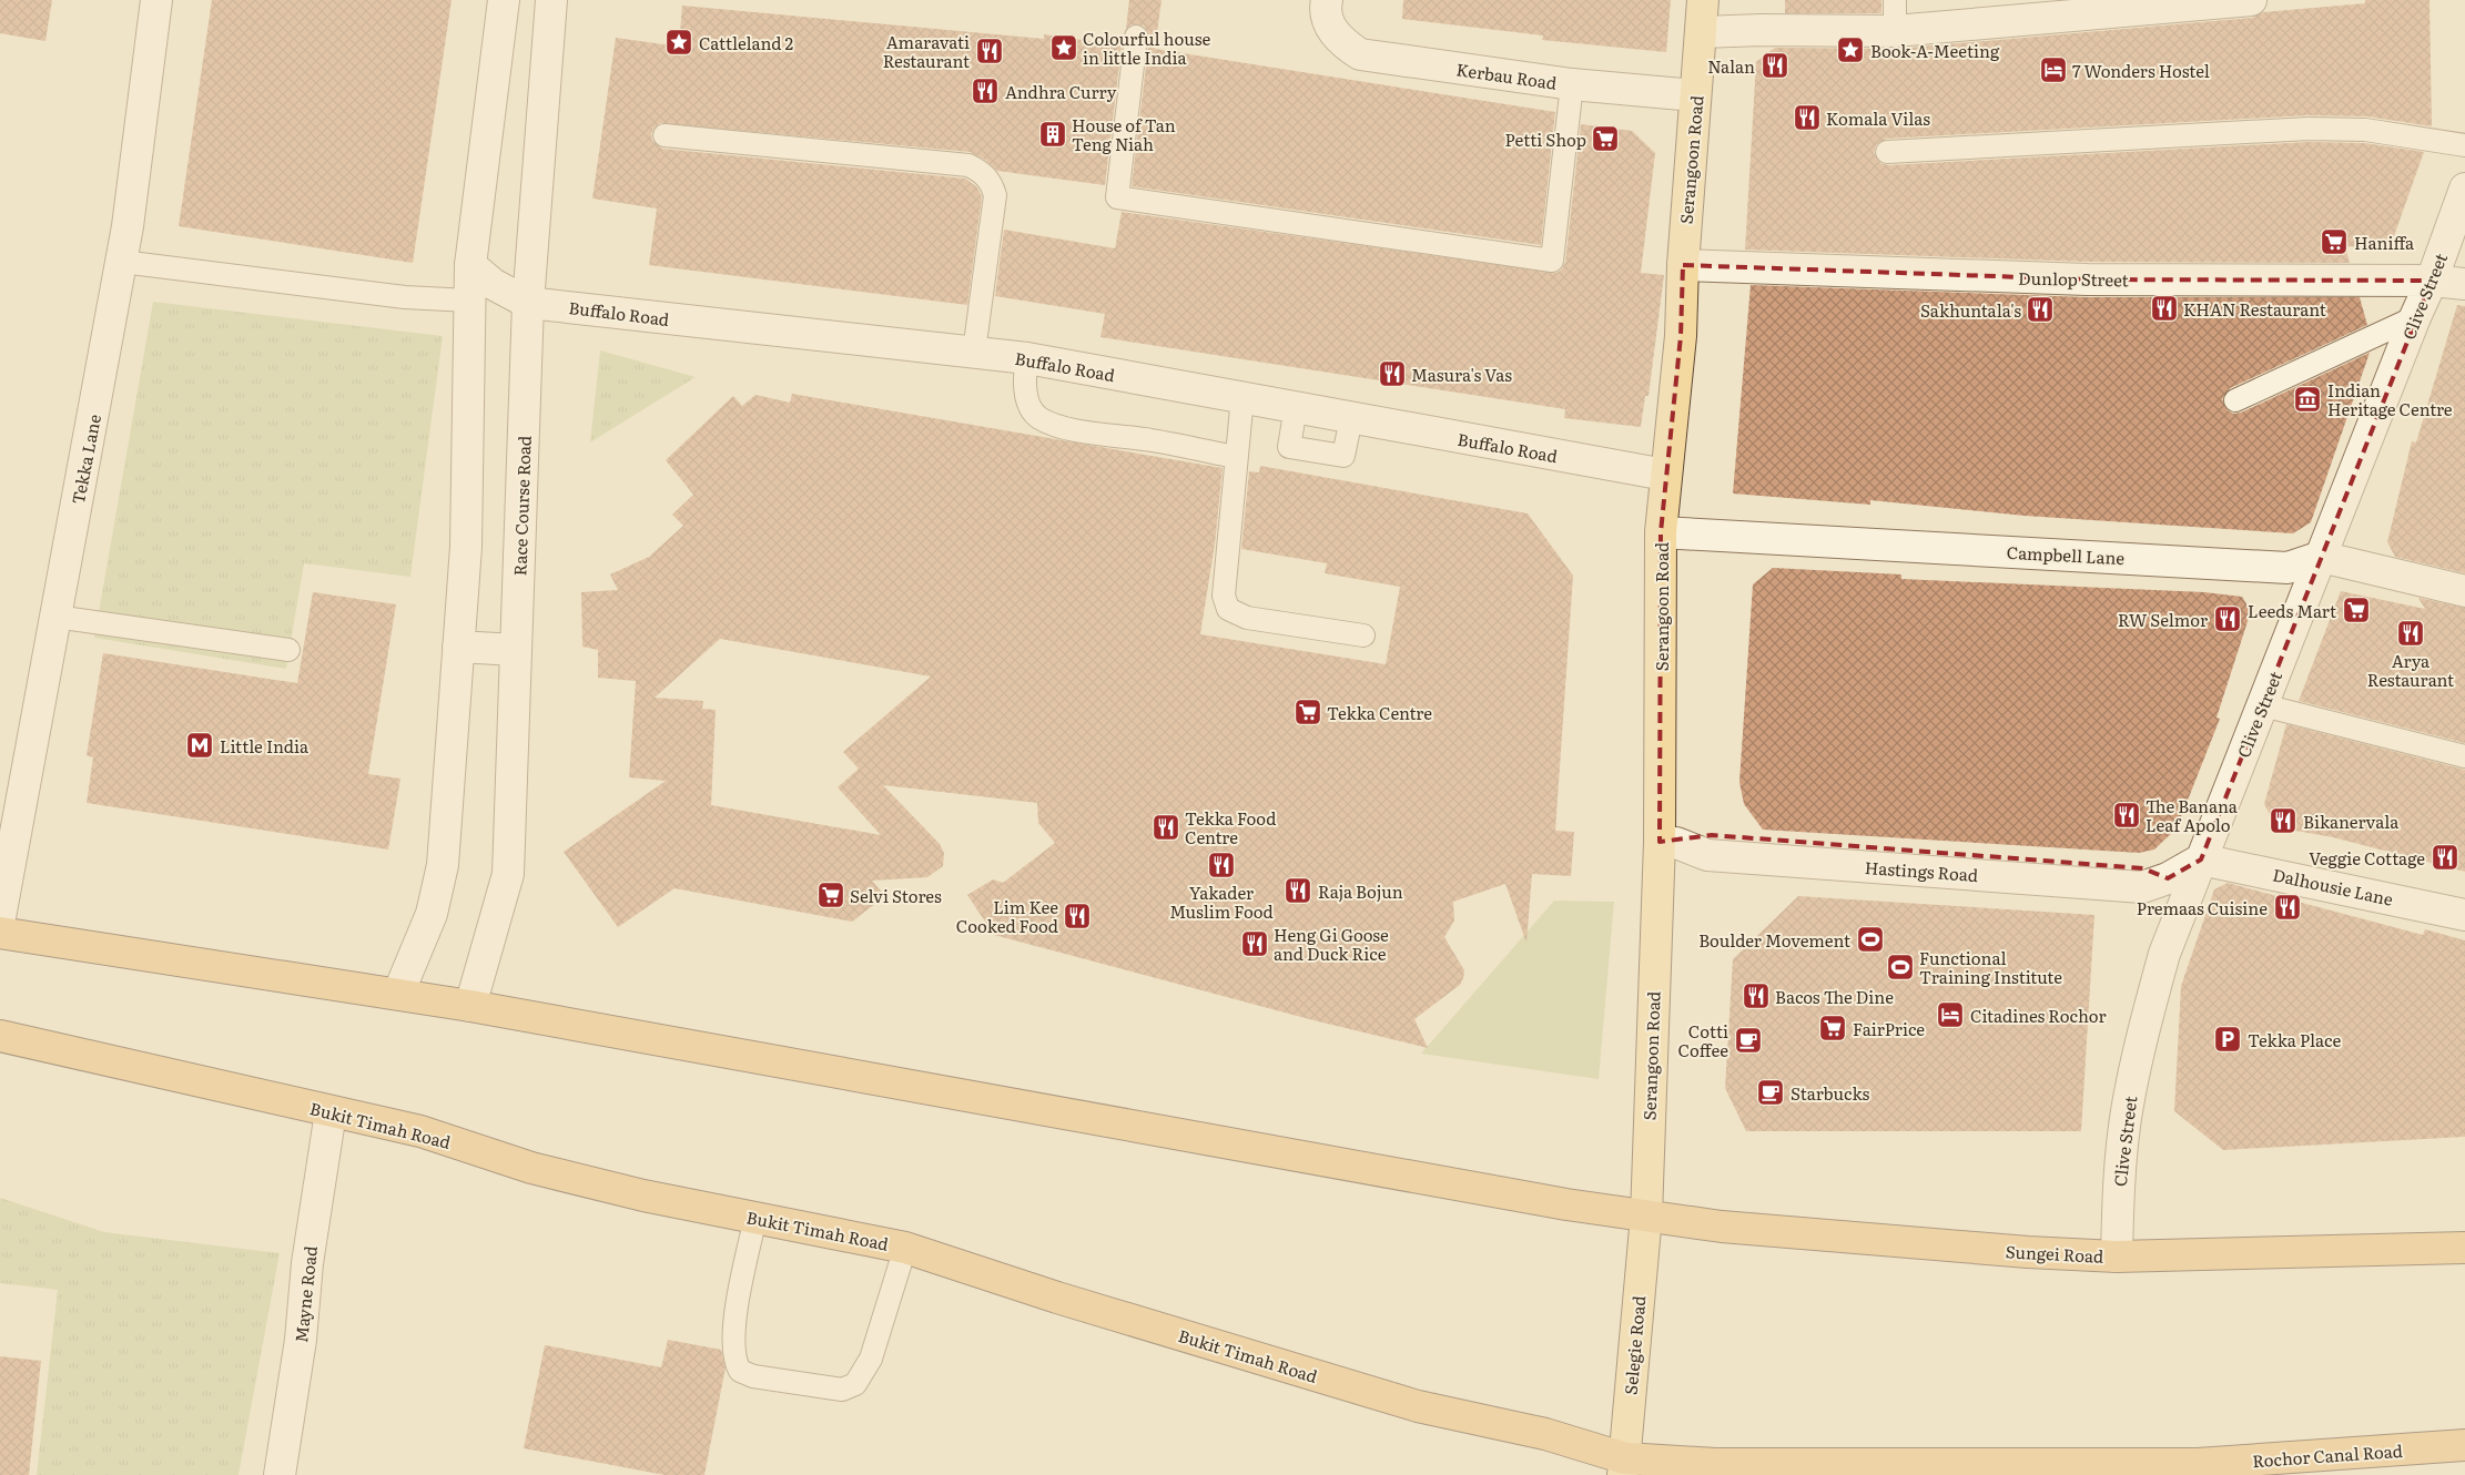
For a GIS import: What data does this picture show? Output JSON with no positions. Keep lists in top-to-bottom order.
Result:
{
  "streets": {
    "highway": ["Bukit Timah Road", "Sungei Road", "Rochor Canal Road"],
    "main road": ["Serangoon Road", "Selegie Road"],
    "street": [
      "Kerbau Road",
      "Dunlop Street",
      "Clive Street",
      "Buffalo Road",
      "Tekka Lane",
      "Race Course Road",
      "Campbell Lane",
      "Hastings Road",
      "Dalhousie Lane",
      "Mayne Road"
    ]
  },
  "crossings": [
    ["Kerbau Road", "Serangoon Road"],
    ["Serangoon Road", "Dunlop Street"],
    ["Serangoon Road", "Buffalo Road"],
    ["Serangoon Road", "Campbell Lane"],
    ["Serangoon Road", "Hastings Road"],
    ["Serangoon Road", "Sungei Road"],
    ["Serangoon Road", "Selegie Road"],
    ["Dunlop Street", "Clive Street"],
    ["Clive Street", "Campbell Lane"],
    ["Clive Street", "Hastings Road"],
    ["Clive Street", "Dalhousie Lane"],
    ["Clive Street", "Sungei Road"],
    ["Buffalo Road", "Race Course Road"],
    ["Hastings Road", "Dalhousie Lane"],
    ["Bukit Timah Road", "Mayne Road"],
    ["Bukit Timah Road", "Selegie Road"],
    ["Bukit Timah Road", "Rochor Canal Road"],
    ["Sungei Road", "Selegie Road"],
    ["Selegie Road", "Rochor Canal Road"]
  ],
  "places": {
    "place": ["Cattleland 2", "Colourful house in little India", "Book-A-Meeting"],
    "restaurant": [
      "Amaravati Restaurant",
      "Nalan",
      "Andhra Curry",
      "Komala Vilas",
      "KHAN Restaurant",
      "Sakhuntala's",
      "Masura's Vas",
      "RW Selmor",
      "Arya Restaurant",
      "The Banana Leaf Apolo",
      "Bikanervala",
      "Tekka Food Centre",
      "Veggie Cottage",
      "Yakader Muslim Food",
      "Raja Bojun",
      "Premaas Cuisine",
      "Lim Kee Cooked Food",
      "Heng Gi Goose and Duck Rice",
      "Bacos The Dine"
    ],
    "hotel": ["7 Wonders Hostel", "Citadines Rochor"],
    "building": ["House of Tan Teng Niah"],
    "supermarket": [
      "Petti Shop",
      "Haniffa",
      "Leeds Mart",
      "Tekka Centre",
      "Selvi Stores",
      "FairPrice"
    ],
    "museum": ["Indian Heritage Centre"],
    "metro station": ["Little India"],
    "sports": ["Boulder Movement", "Functional Training Institute"],
    "parking": ["Tekka Place"],
    "cafe": ["Cotti Coffee", "Starbucks"]
  }
}
